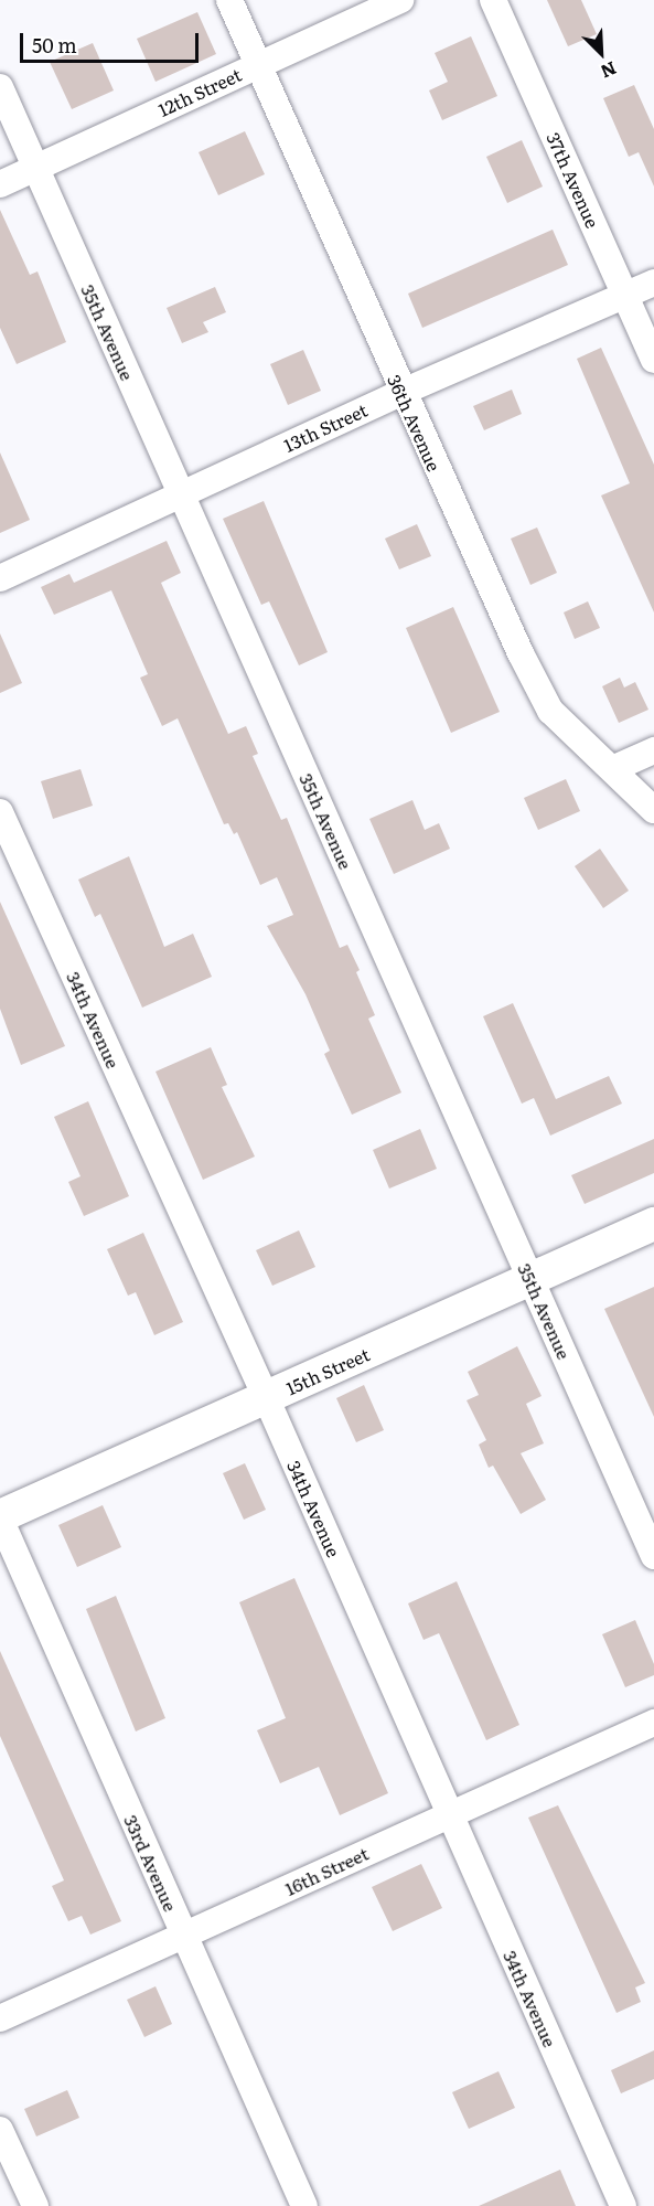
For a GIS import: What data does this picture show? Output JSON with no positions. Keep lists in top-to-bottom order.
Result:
{
  "streets": {
    "street": [
      "12th Street",
      "37th Avenue",
      "35th Avenue",
      "36th Avenue",
      "13th Street",
      "34th Avenue",
      "15th Street",
      "33rd Avenue",
      "16th Street"
    ]
  },
  "crossings": [
    ["12th Street", "35th Avenue"],
    ["12th Street", "36th Avenue"],
    ["37th Avenue", "13th Street"],
    ["35th Avenue", "13th Street"],
    ["35th Avenue", "15th Street"],
    ["36th Avenue", "13th Street"],
    ["34th Avenue", "15th Street"],
    ["34th Avenue", "16th Street"],
    ["15th Street", "33rd Avenue"],
    ["33rd Avenue", "16th Street"]
  ],
  "scale_bar": "50 m",
  "north": "bottom right"
}
